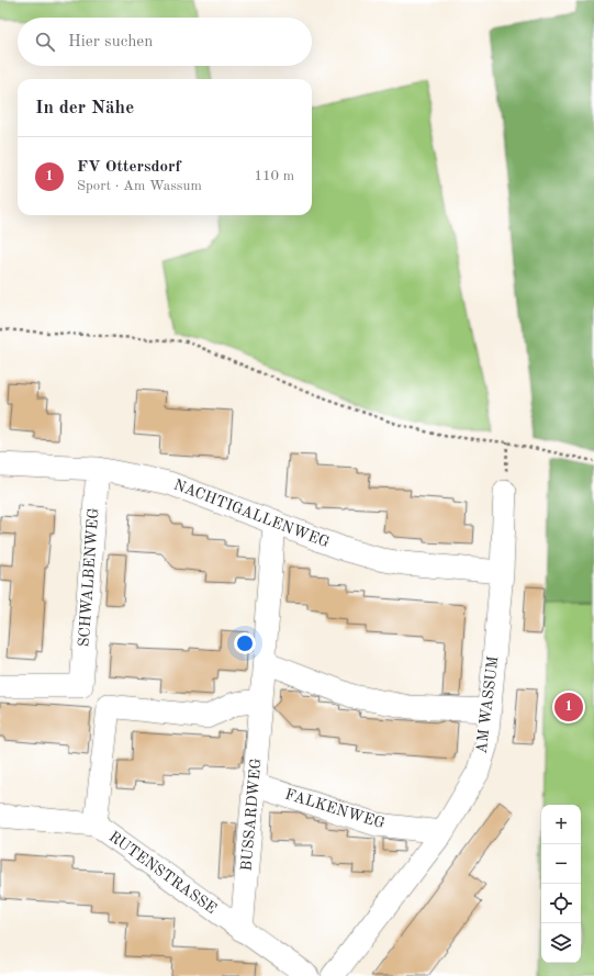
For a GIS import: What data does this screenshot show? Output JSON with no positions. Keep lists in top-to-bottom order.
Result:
{
  "streets": {
    "street": [
      "NACHTIGALLENWEG",
      "SCHWALBENWEG",
      "AM WASSUM",
      "FALKENWEG",
      "BUSSARDWEG",
      "RUTENSTRASSE"
    ]
  },
  "crossings": [
    ["NACHTIGALLENWEG", "SCHWALBENWEG"],
    ["NACHTIGALLENWEG", "AM WASSUM"],
    ["NACHTIGALLENWEG", "BUSSARDWEG"],
    ["AM WASSUM", "FALKENWEG"],
    ["FALKENWEG", "BUSSARDWEG"],
    ["BUSSARDWEG", "RUTENSTRASSE"]
  ],
  "page": {
    "search": "Hier suchen",
    "heading": "In der Nähe",
    "list": [
      {
        "mark": "1",
        "name": "FV Ottersdorf",
        "note": "Sport · Am Wassum",
        "value": "110 m"
      }
    ],
    "pins": "1",
    "map_buttons": ["+", "−"]
  }
}
